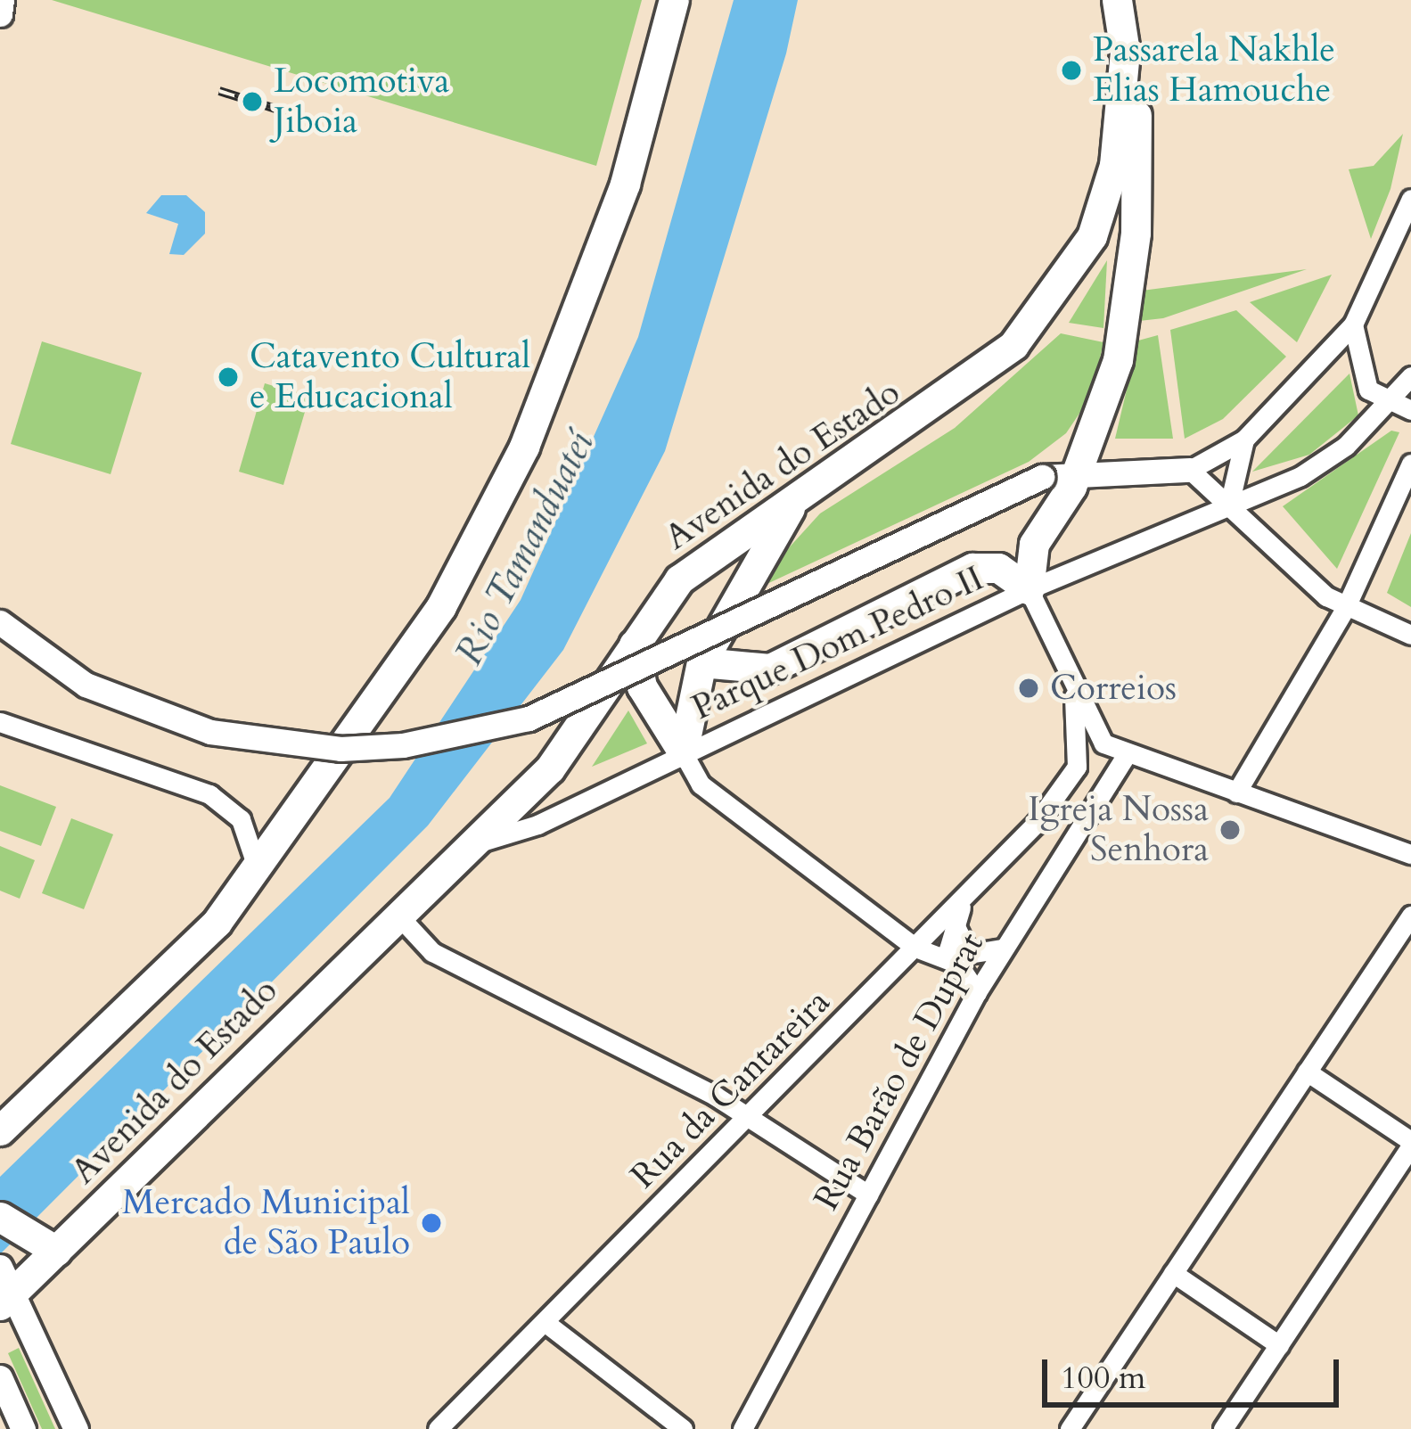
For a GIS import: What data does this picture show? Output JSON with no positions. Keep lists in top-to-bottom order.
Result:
{
  "streets": {
    "highway": ["Avenida do Estado"],
    "street": ["Parque Dom Pedro II", "Rua Barão de Duprat", "Rua da Cantareira"]
  },
  "crossings": [
    ["Avenida do Estado", "Parque Dom Pedro II"]
  ],
  "water": ["Rio Tamanduateí"],
  "places": [
    "Passarela Nakhle Elias Hamouche",
    "Locomotiva Jiboia",
    "Catavento Cultural e Educacional",
    "Correios",
    "Igreja Nossa Senhora",
    "Mercado Municipal de São Paulo"
  ],
  "scale_bar": "100 m"
}
